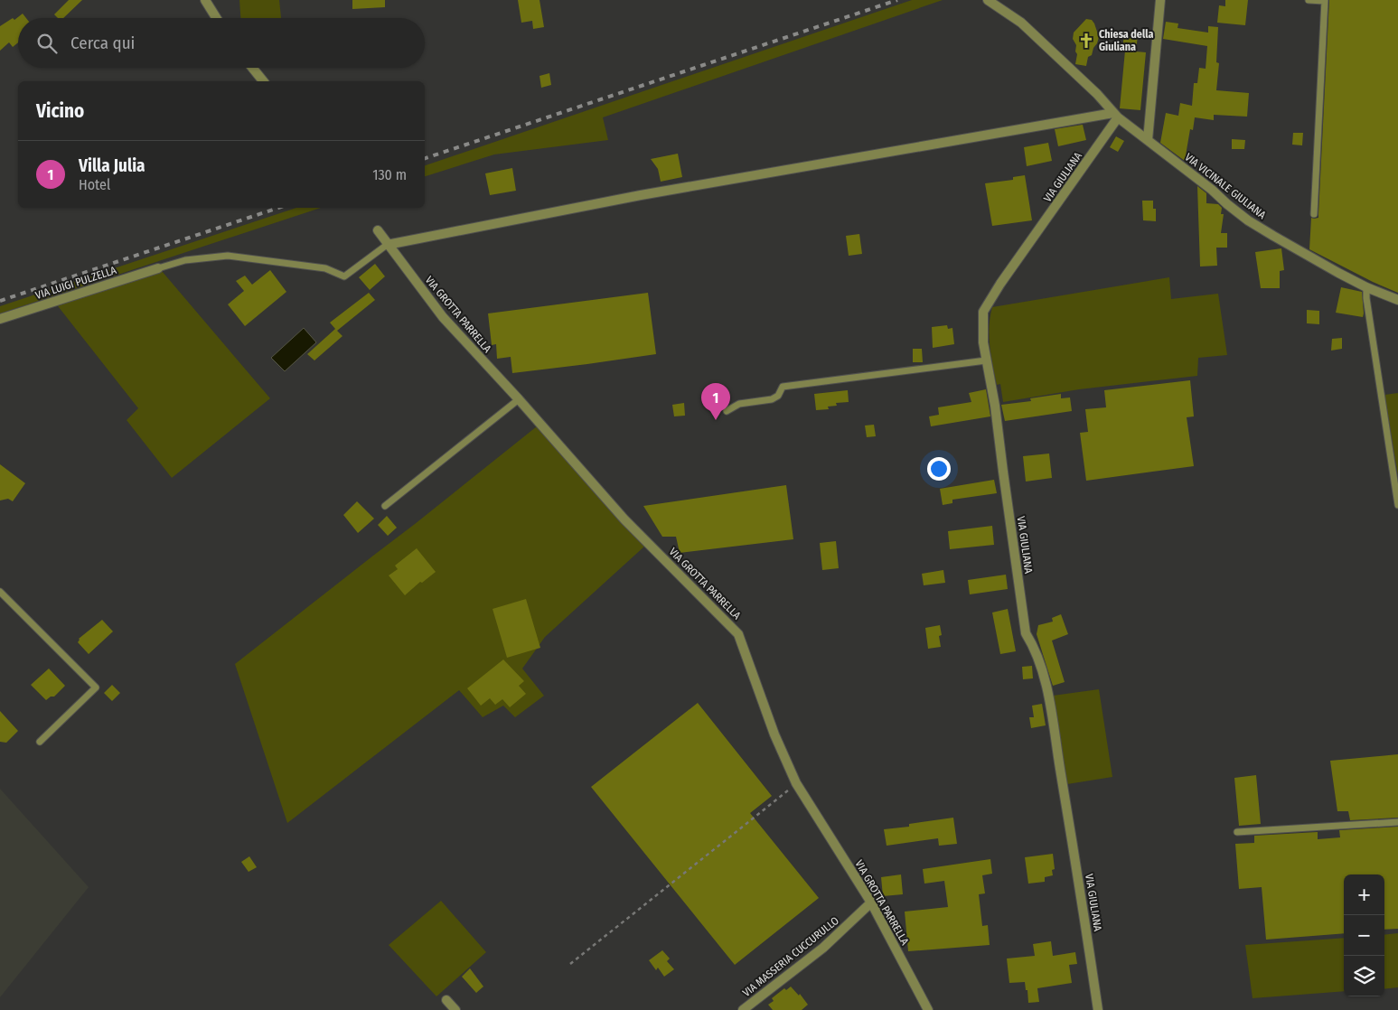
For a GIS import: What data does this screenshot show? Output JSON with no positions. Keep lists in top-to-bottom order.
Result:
{
  "streets": {
    "street": [
      "VIA GIULIANA",
      "VIA VICINALE GIULIANA",
      "VIA LUIGI PULZELLA",
      "VIA GROTTA PARRELLA",
      "VIA MASSERIA CUCCURULLO"
    ]
  },
  "crossings": [
    ["VIA GIULIANA", "VIA VICINALE GIULIANA"],
    ["VIA GROTTA PARRELLA", "VIA MASSERIA CUCCURULLO"]
  ],
  "places": {
    "church": ["Chiesa della Giuliana"]
  },
  "page": {
    "search": "Cerca qui",
    "heading": "Vicino",
    "list": [
      {
        "mark": "1",
        "name": "Villa Julia",
        "note": "Hotel",
        "value": "130 m"
      }
    ],
    "pins": "1",
    "map_buttons": ["+", "−"]
  }
}
